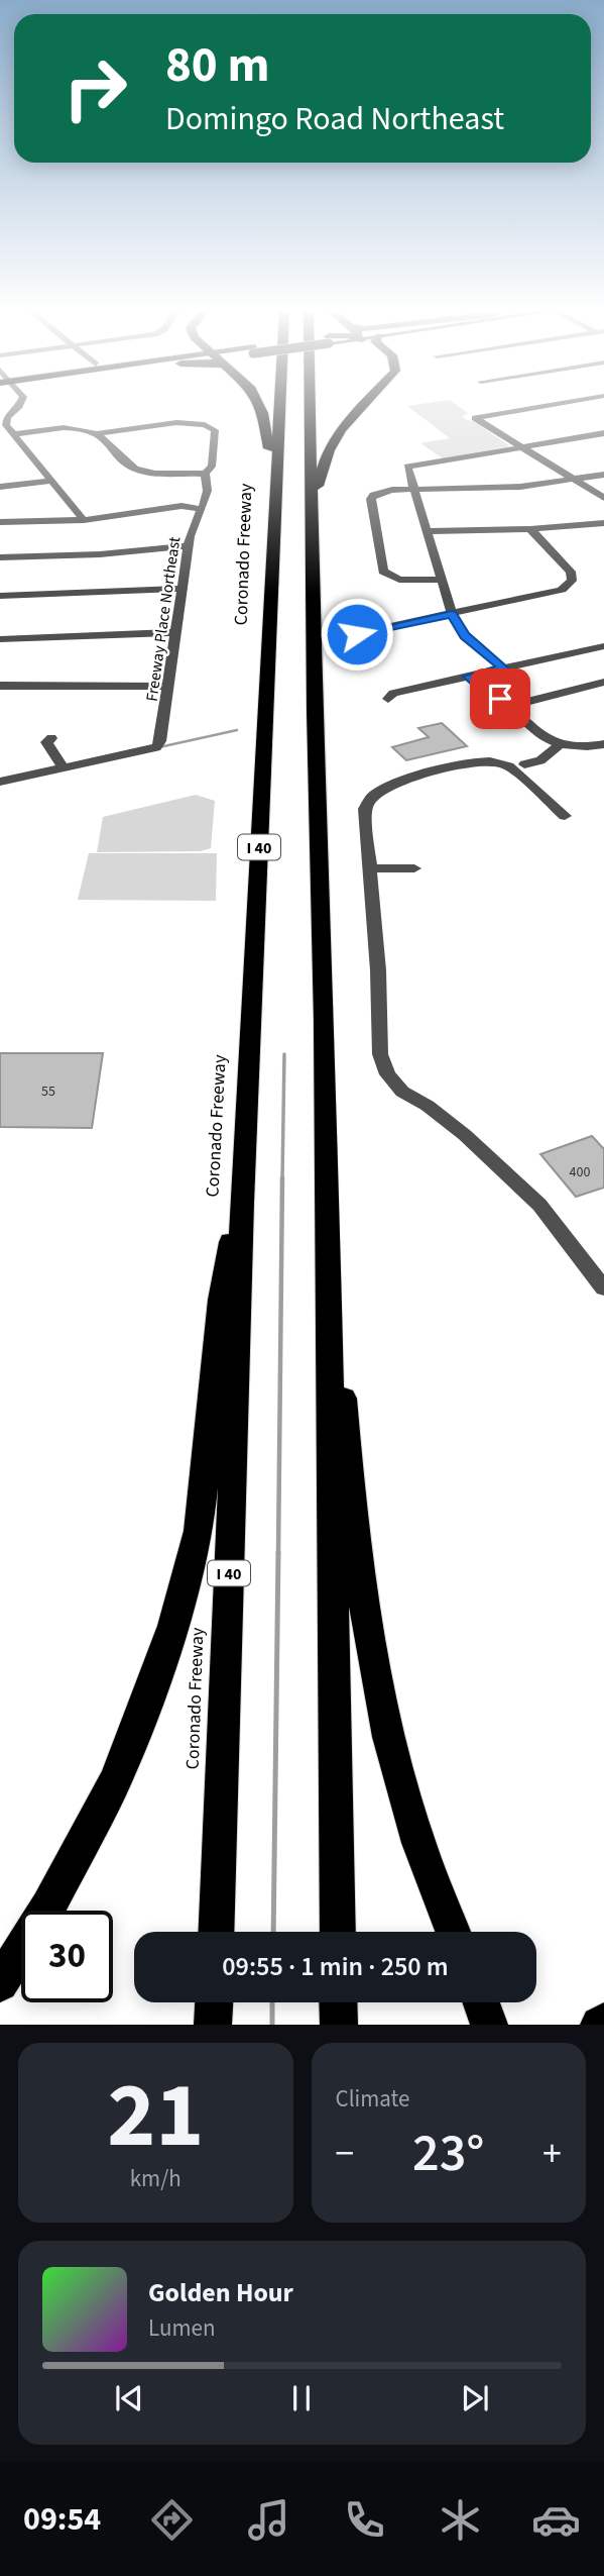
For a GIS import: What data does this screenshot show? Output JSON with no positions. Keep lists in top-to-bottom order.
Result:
{
  "streets": {
    "highway": ["Coronado Freeway", "I 40"],
    "street": ["Freeway Place Northeast"]
  },
  "house_numbers": ["55", "400"],
  "page": {
    "turn": ["80 m", "Domingo Road Northeast"],
    "limit": "30",
    "trip": "09:55 · 1 min · 250 m",
    "tile": [
      ["21", "km/h"],
      "Climate"
    ],
    "heat": ["−", "23°", "+"],
    "song": ["Golden Hour", "Lumen"],
    "tabs": "09:54"
  }
}
